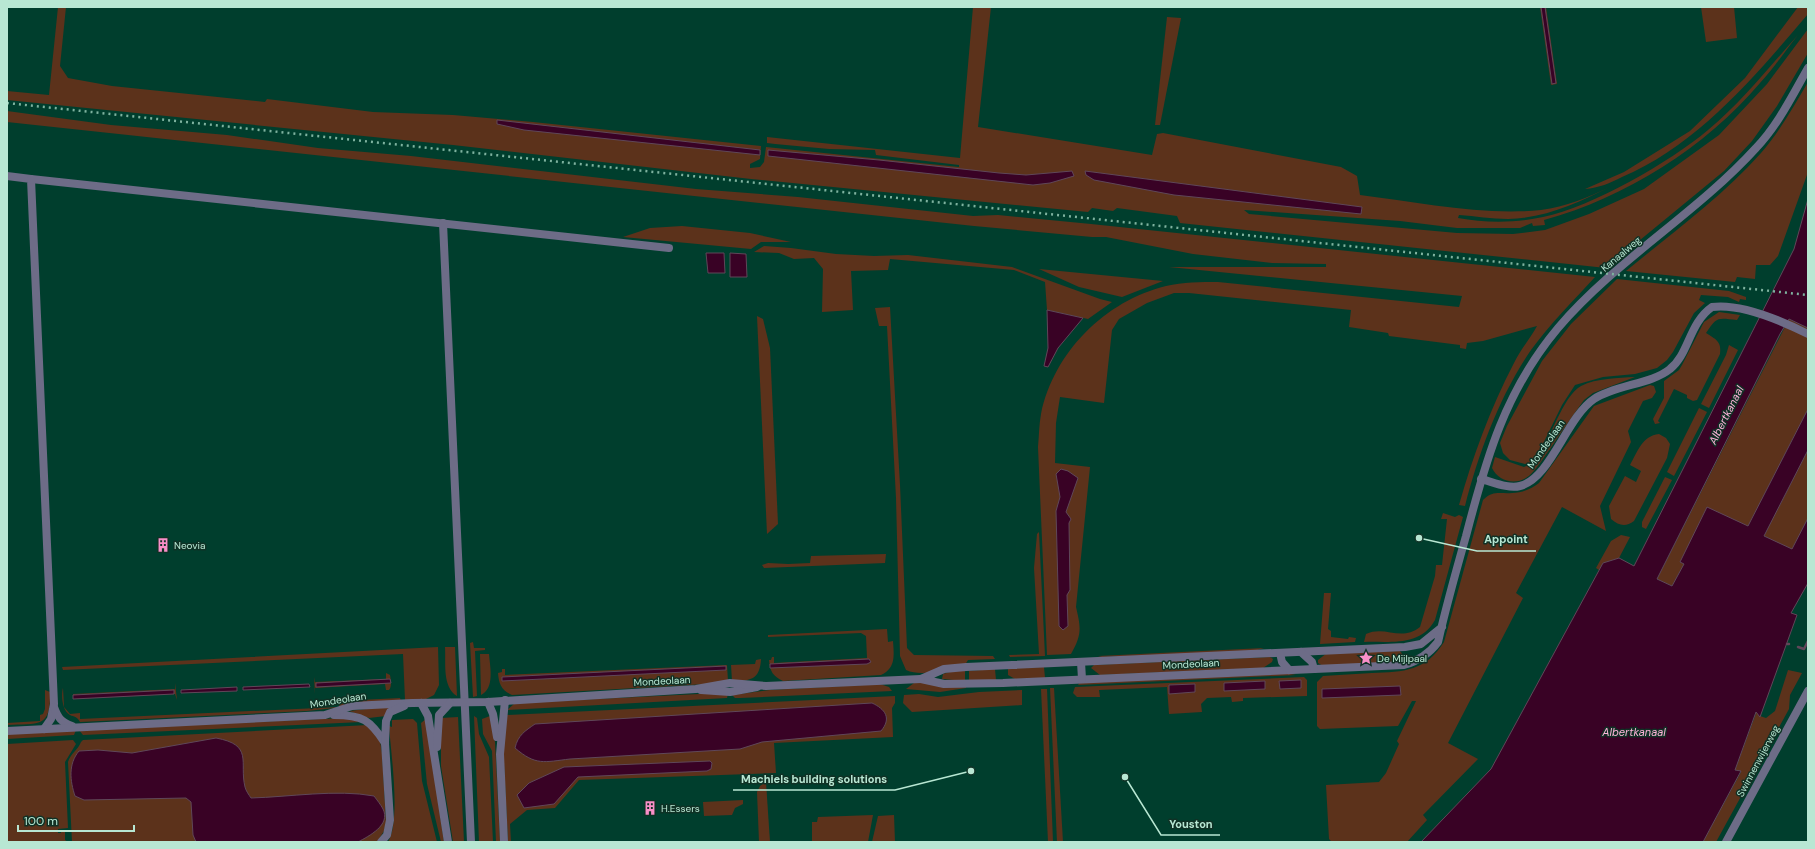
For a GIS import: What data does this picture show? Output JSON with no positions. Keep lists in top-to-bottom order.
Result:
{
  "streets": {
    "street": ["Kanaalweg", "Mondeolaan", "Swinnenwijerweg"]
  },
  "crossings": [
    ["Kanaalweg", "Mondeolaan"]
  ],
  "water": ["Albertkanaal"],
  "places": {
    "other": ["Appoint", "Machiels building solutions", "Youston"],
    "building": ["Neovia", "H.Essers"],
    "place": ["De Mijlpaal"]
  },
  "scale_bar": "100 m"
}
